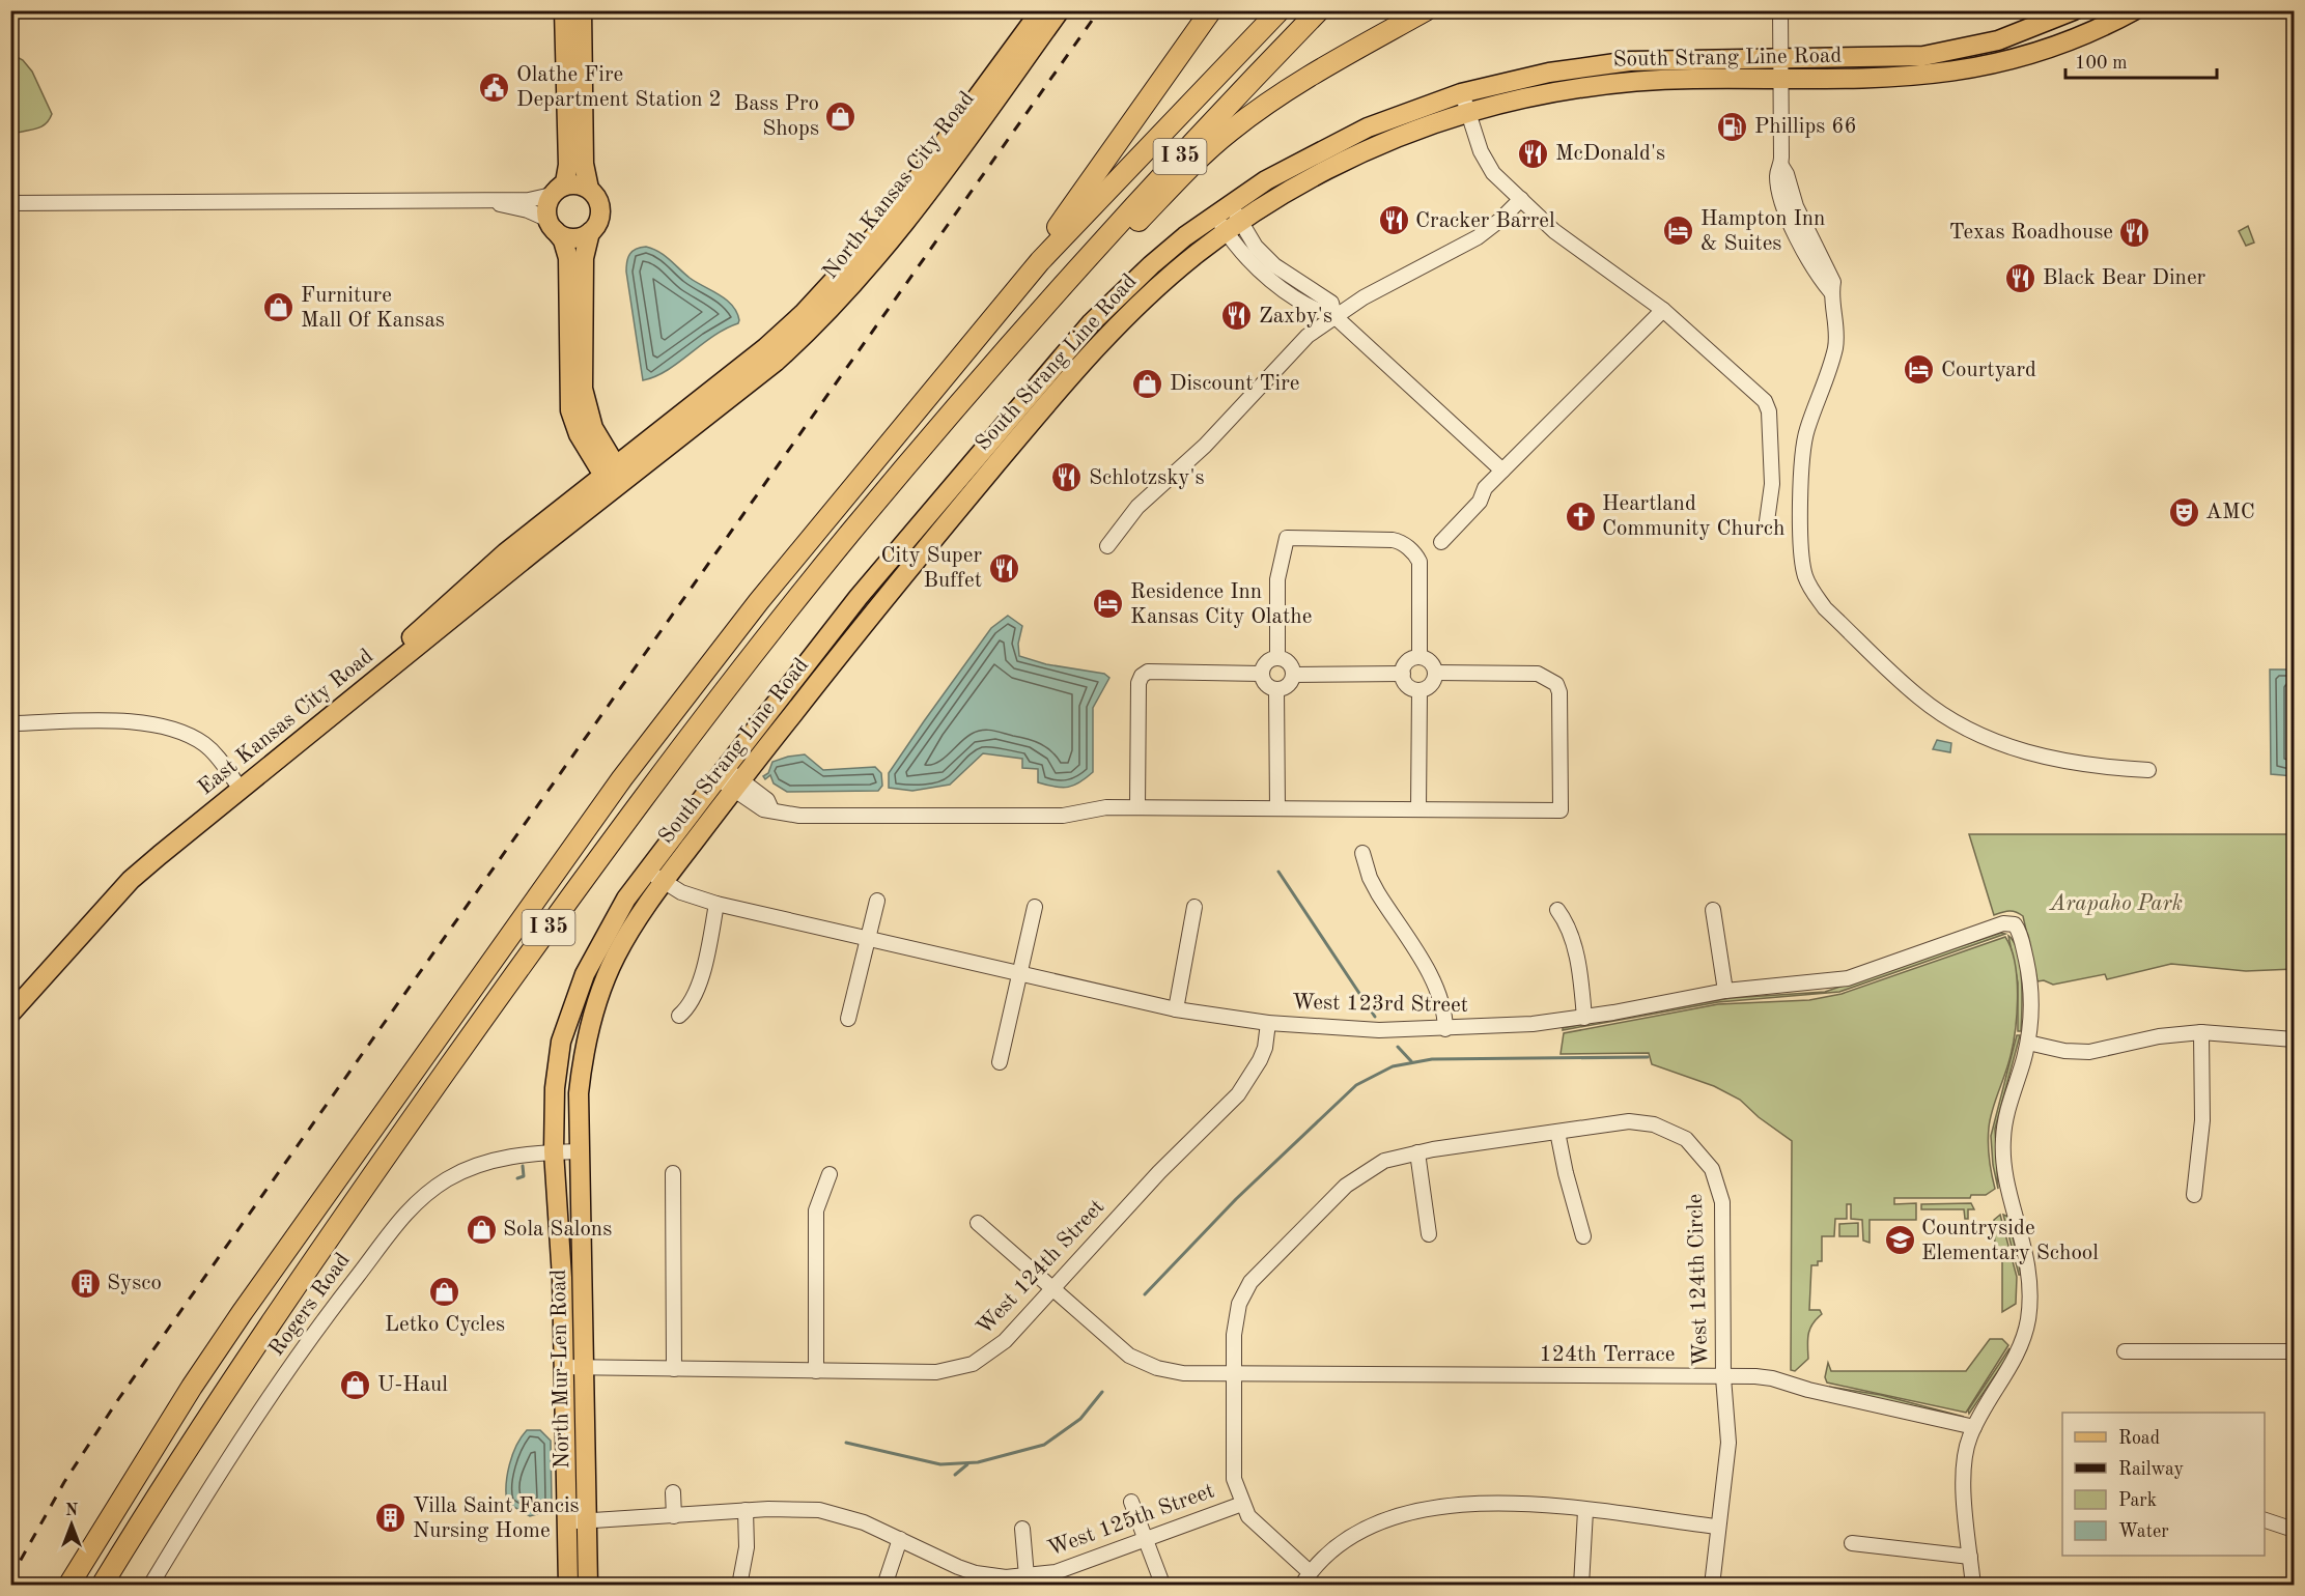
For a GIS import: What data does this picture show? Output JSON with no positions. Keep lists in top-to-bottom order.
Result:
{
  "streets": {
    "highway": ["I 35"],
    "main road": [
      "South Strang Line Road",
      "North Kansas City Road",
      "East Kansas City Road",
      "North Mur-Len Road"
    ],
    "street": [
      "West 123rd Street",
      "West 124th Street",
      "West 124th Circle",
      "Rogers Road",
      "124th Terrace",
      "West 125th Street"
    ]
  },
  "crossings": [
    ["South Strang Line Road", "West 123rd Street"],
    ["South Strang Line Road", "Rogers Road"],
    ["South Strang Line Road", "North Mur-Len Road"],
    ["North Kansas City Road", "East Kansas City Road"],
    ["West 123rd Street", "West 124th Street"],
    ["West 124th Street", "124th Terrace"],
    ["West 124th Street", "North Mur-Len Road"],
    ["West 124th Circle", "124th Terrace"],
    ["West 124th Circle", "West 125th Street"],
    ["Rogers Road", "North Mur-Len Road"],
    ["North Mur-Len Road", "West 125th Street"]
  ],
  "parks": ["Arapaho Park"],
  "places": {
    "public building": ["Olathe Fire Department Station 2"],
    "shop": [
      "Bass Pro Shops",
      "Furniture Mall Of Kansas",
      "Discount Tire",
      "Sola Salons",
      "Letko Cycles",
      "U-Haul"
    ],
    "fuel station": ["Phillips 66"],
    "restaurant": [
      "McDonald's",
      "Cracker Barrel",
      "Texas Roadhouse",
      "Black Bear Diner",
      "Zaxby's",
      "Schlotzsky's",
      "City Super Buffet"
    ],
    "hotel": ["Hampton Inn & Suites", "Courtyard", "Residence Inn Kansas City Olathe"],
    "theatre": ["AMC"],
    "church": ["Heartland Community Church"],
    "school or university": ["Countryside Elementary School"],
    "building": ["Sysco", "Villa Saint Fancis Nursing Home"]
  },
  "legend": [
    "Road",
    "Railway",
    "Park",
    "Water"
  ],
  "scale_bar": "100 m",
  "north": "top"
}
